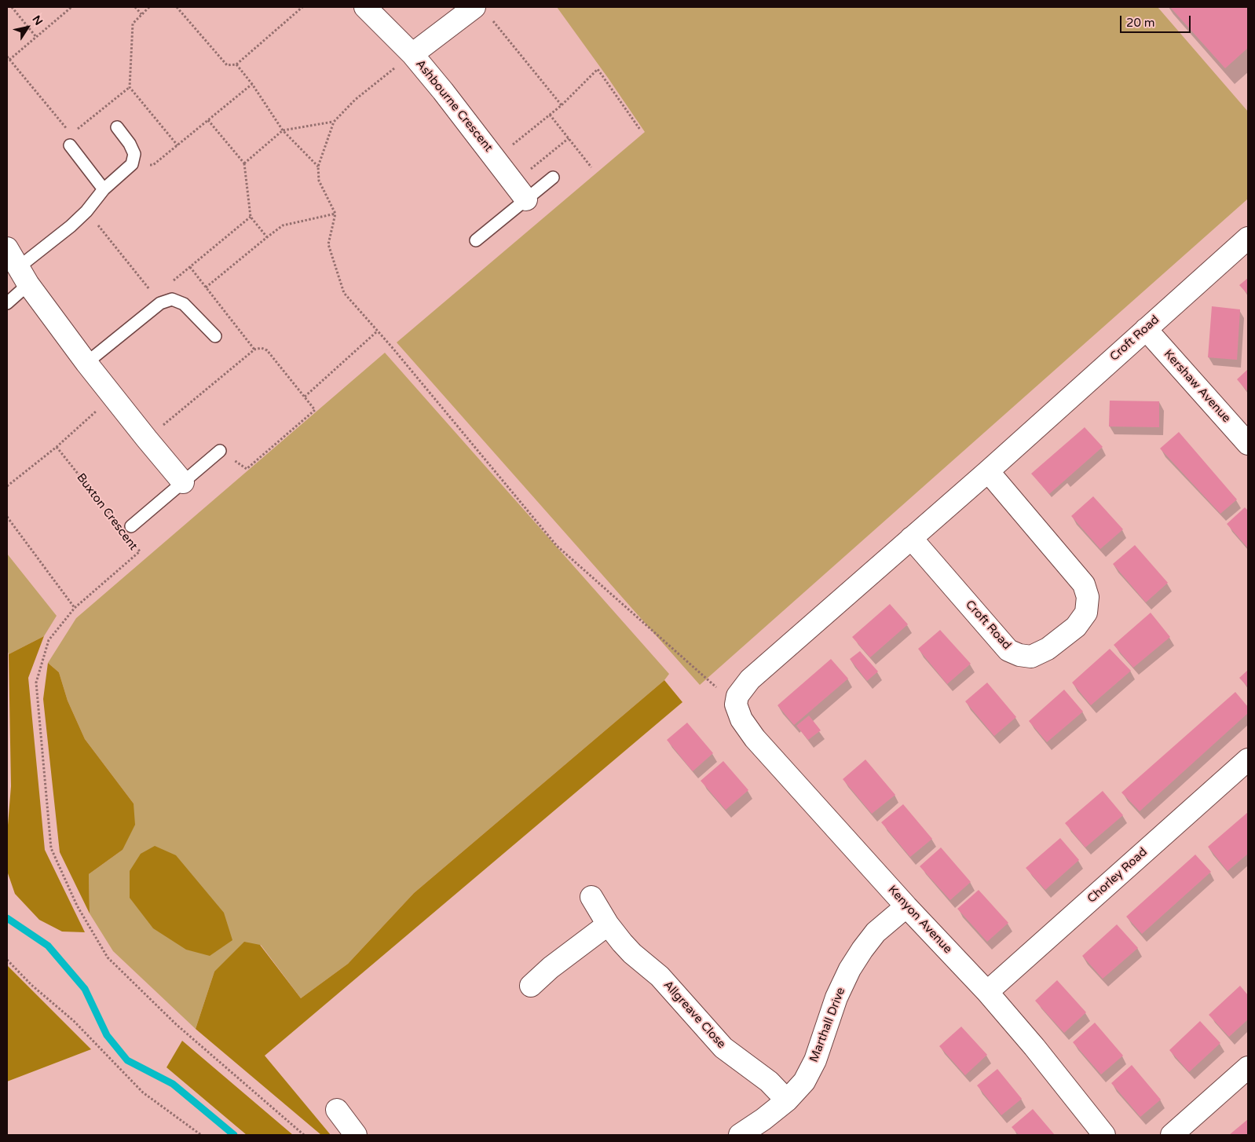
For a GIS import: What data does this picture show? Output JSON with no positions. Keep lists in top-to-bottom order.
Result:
{
  "streets": {
    "street": [
      "Ashbourne Crescent",
      "Croft Road",
      "Kershaw Avenue",
      "Chorley Road",
      "Kenyon Avenue",
      "Allgreave Close",
      "Marthall Drive"
    ],
    "path": ["Buxton Crescent"]
  },
  "crossings": [
    ["Croft Road", "Kershaw Avenue"],
    ["Croft Road", "Kenyon Avenue"],
    ["Chorley Road", "Kenyon Avenue"],
    ["Kenyon Avenue", "Marthall Drive"],
    ["Allgreave Close", "Marthall Drive"]
  ],
  "scale_bar": "20 m",
  "north": "top right"
}
